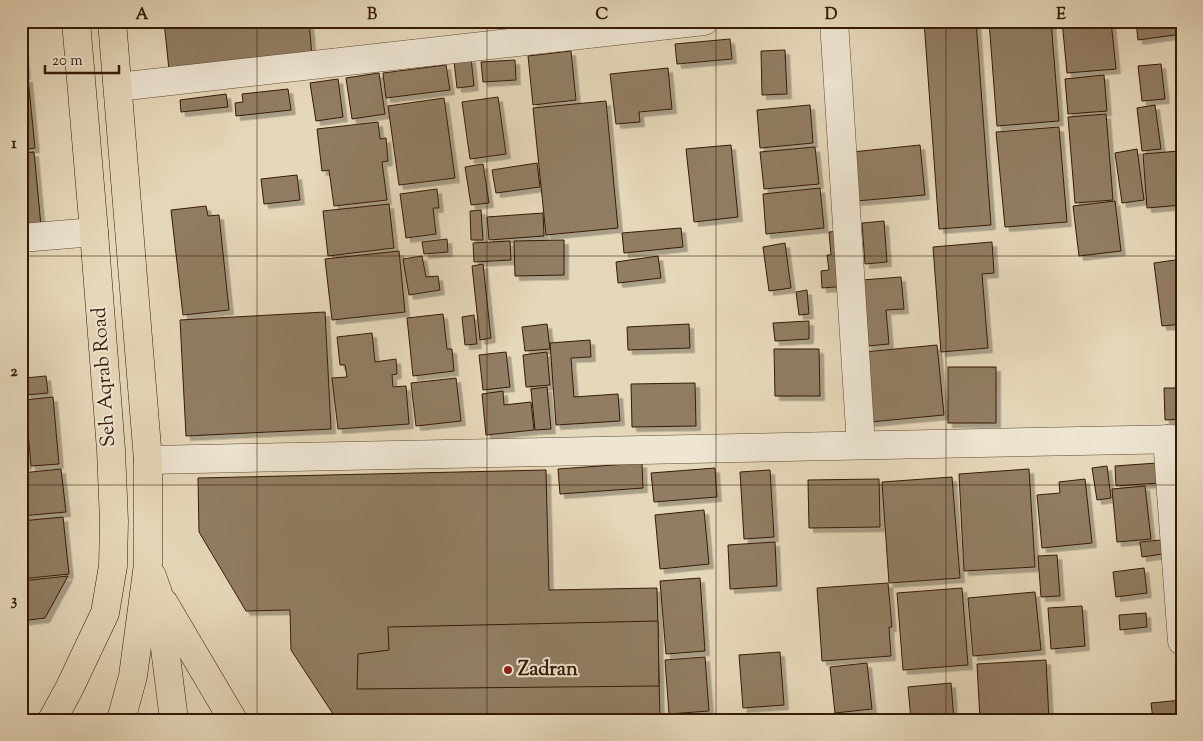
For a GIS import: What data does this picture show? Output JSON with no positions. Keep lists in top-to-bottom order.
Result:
{
  "streets": {
    "highway": ["Seh Aqrab Road"]
  },
  "places": ["Zadran"],
  "scale_bar": "20 m",
  "grid": {
    "columns": [
      "A",
      "B",
      "C",
      "D",
      "E"
    ],
    "rows": ["1", "2", "3"]
  }
}
